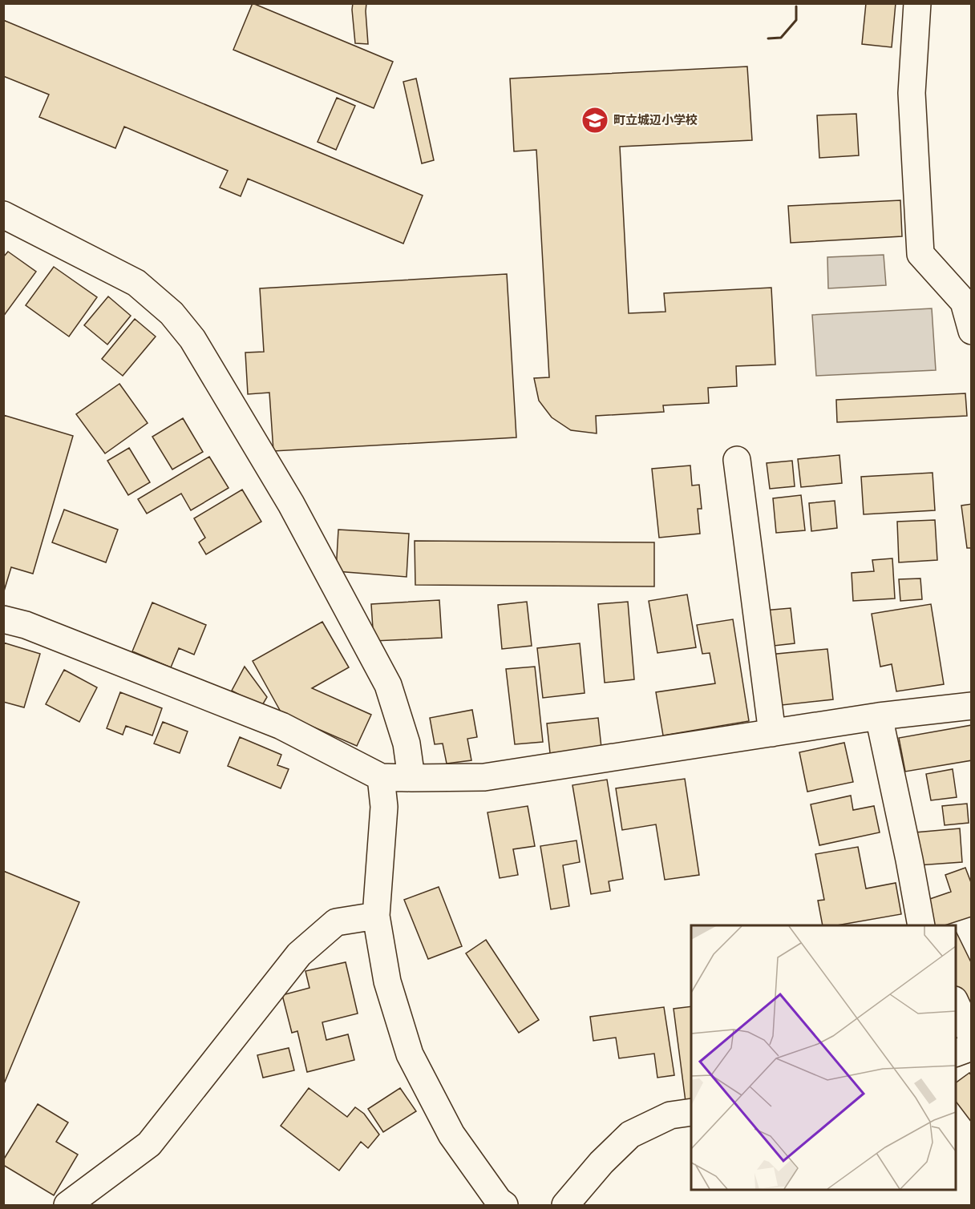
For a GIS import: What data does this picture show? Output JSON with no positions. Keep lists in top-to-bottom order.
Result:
{
  "places": {
    "school or university": ["町立城辺小学校"]
  }
}
